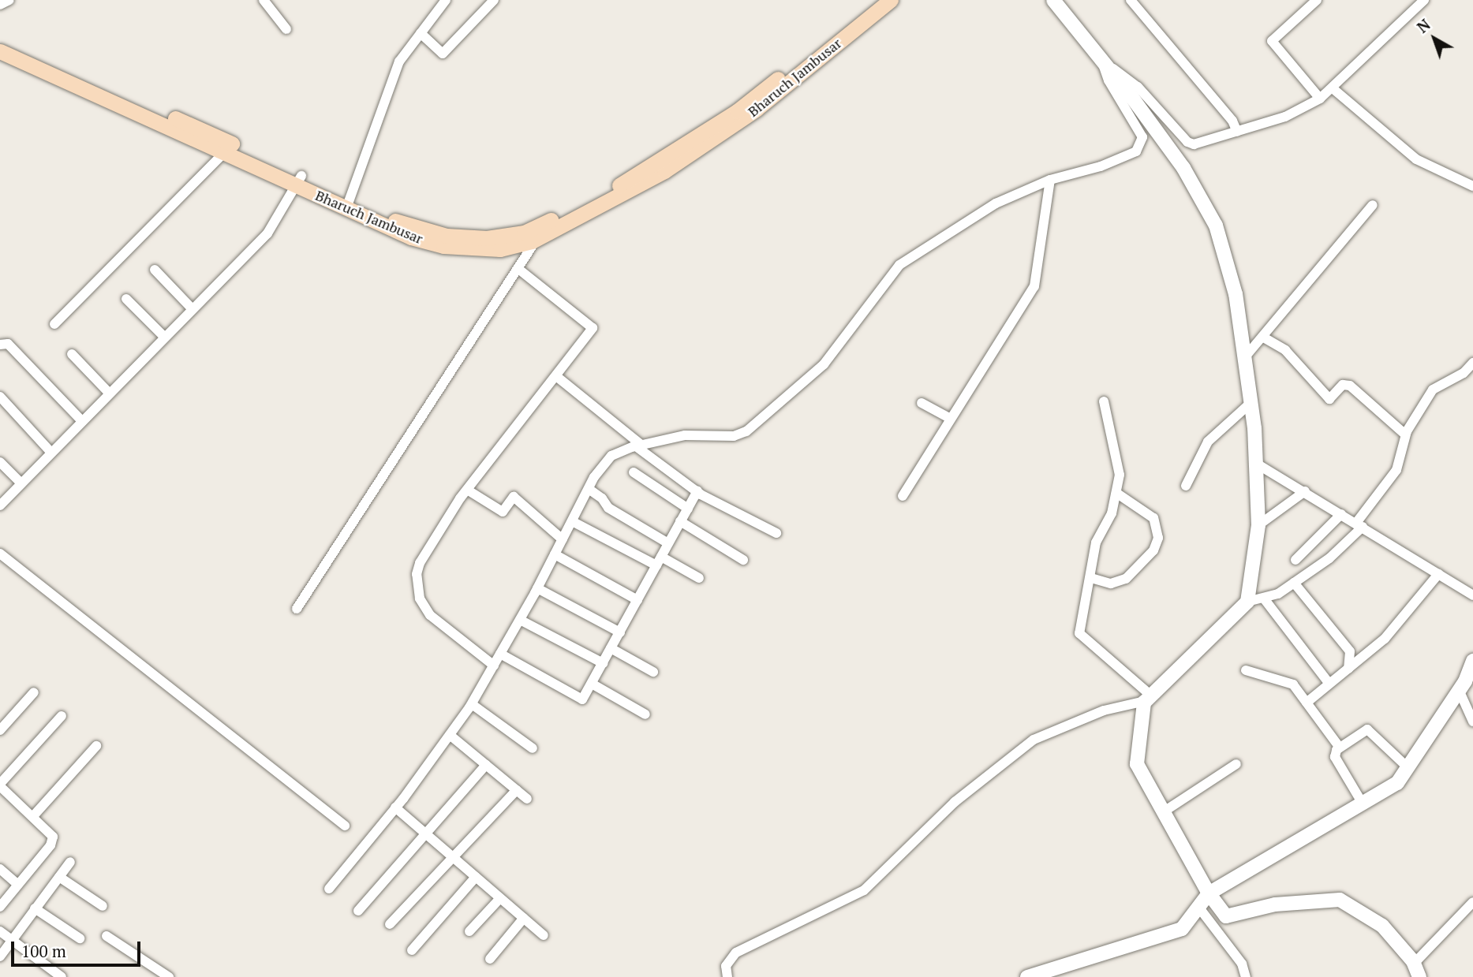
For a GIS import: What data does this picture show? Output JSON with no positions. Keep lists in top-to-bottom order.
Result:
{
  "streets": {
    "main road": ["Bharuch Jambusar"]
  },
  "scale_bar": "100 m",
  "north": "top left"
}
